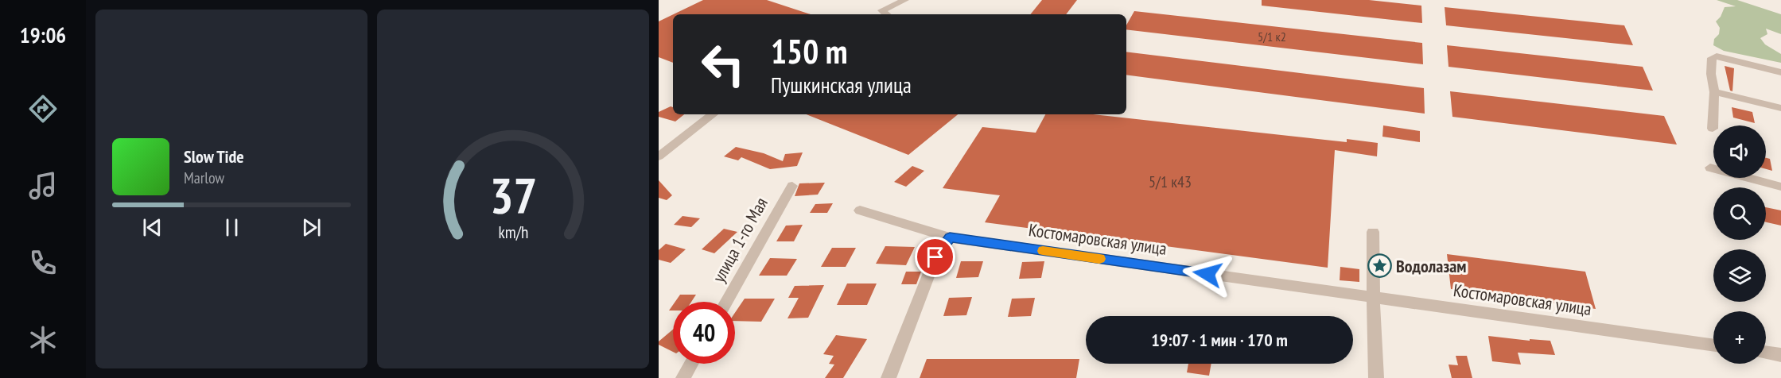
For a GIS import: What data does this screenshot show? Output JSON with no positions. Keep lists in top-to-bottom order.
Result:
{
  "streets": {
    "street": ["Костомаровская улица", "улица 1-го Мая"]
  },
  "places": {
    "place": ["Водолазам"]
  },
  "house_numbers": ["5/1 к2", "5/1 к43"],
  "page": {
    "tabs": "19:06",
    "turn": ["150 m", "Пушкинская улица"],
    "map_buttons": "+",
    "song": ["Slow Tide", "Marlow"],
    "limit": "40",
    "trip": "19:07 · 1 мин · 170 m",
    "gauge": ["37", "km/h"]
  }
}
